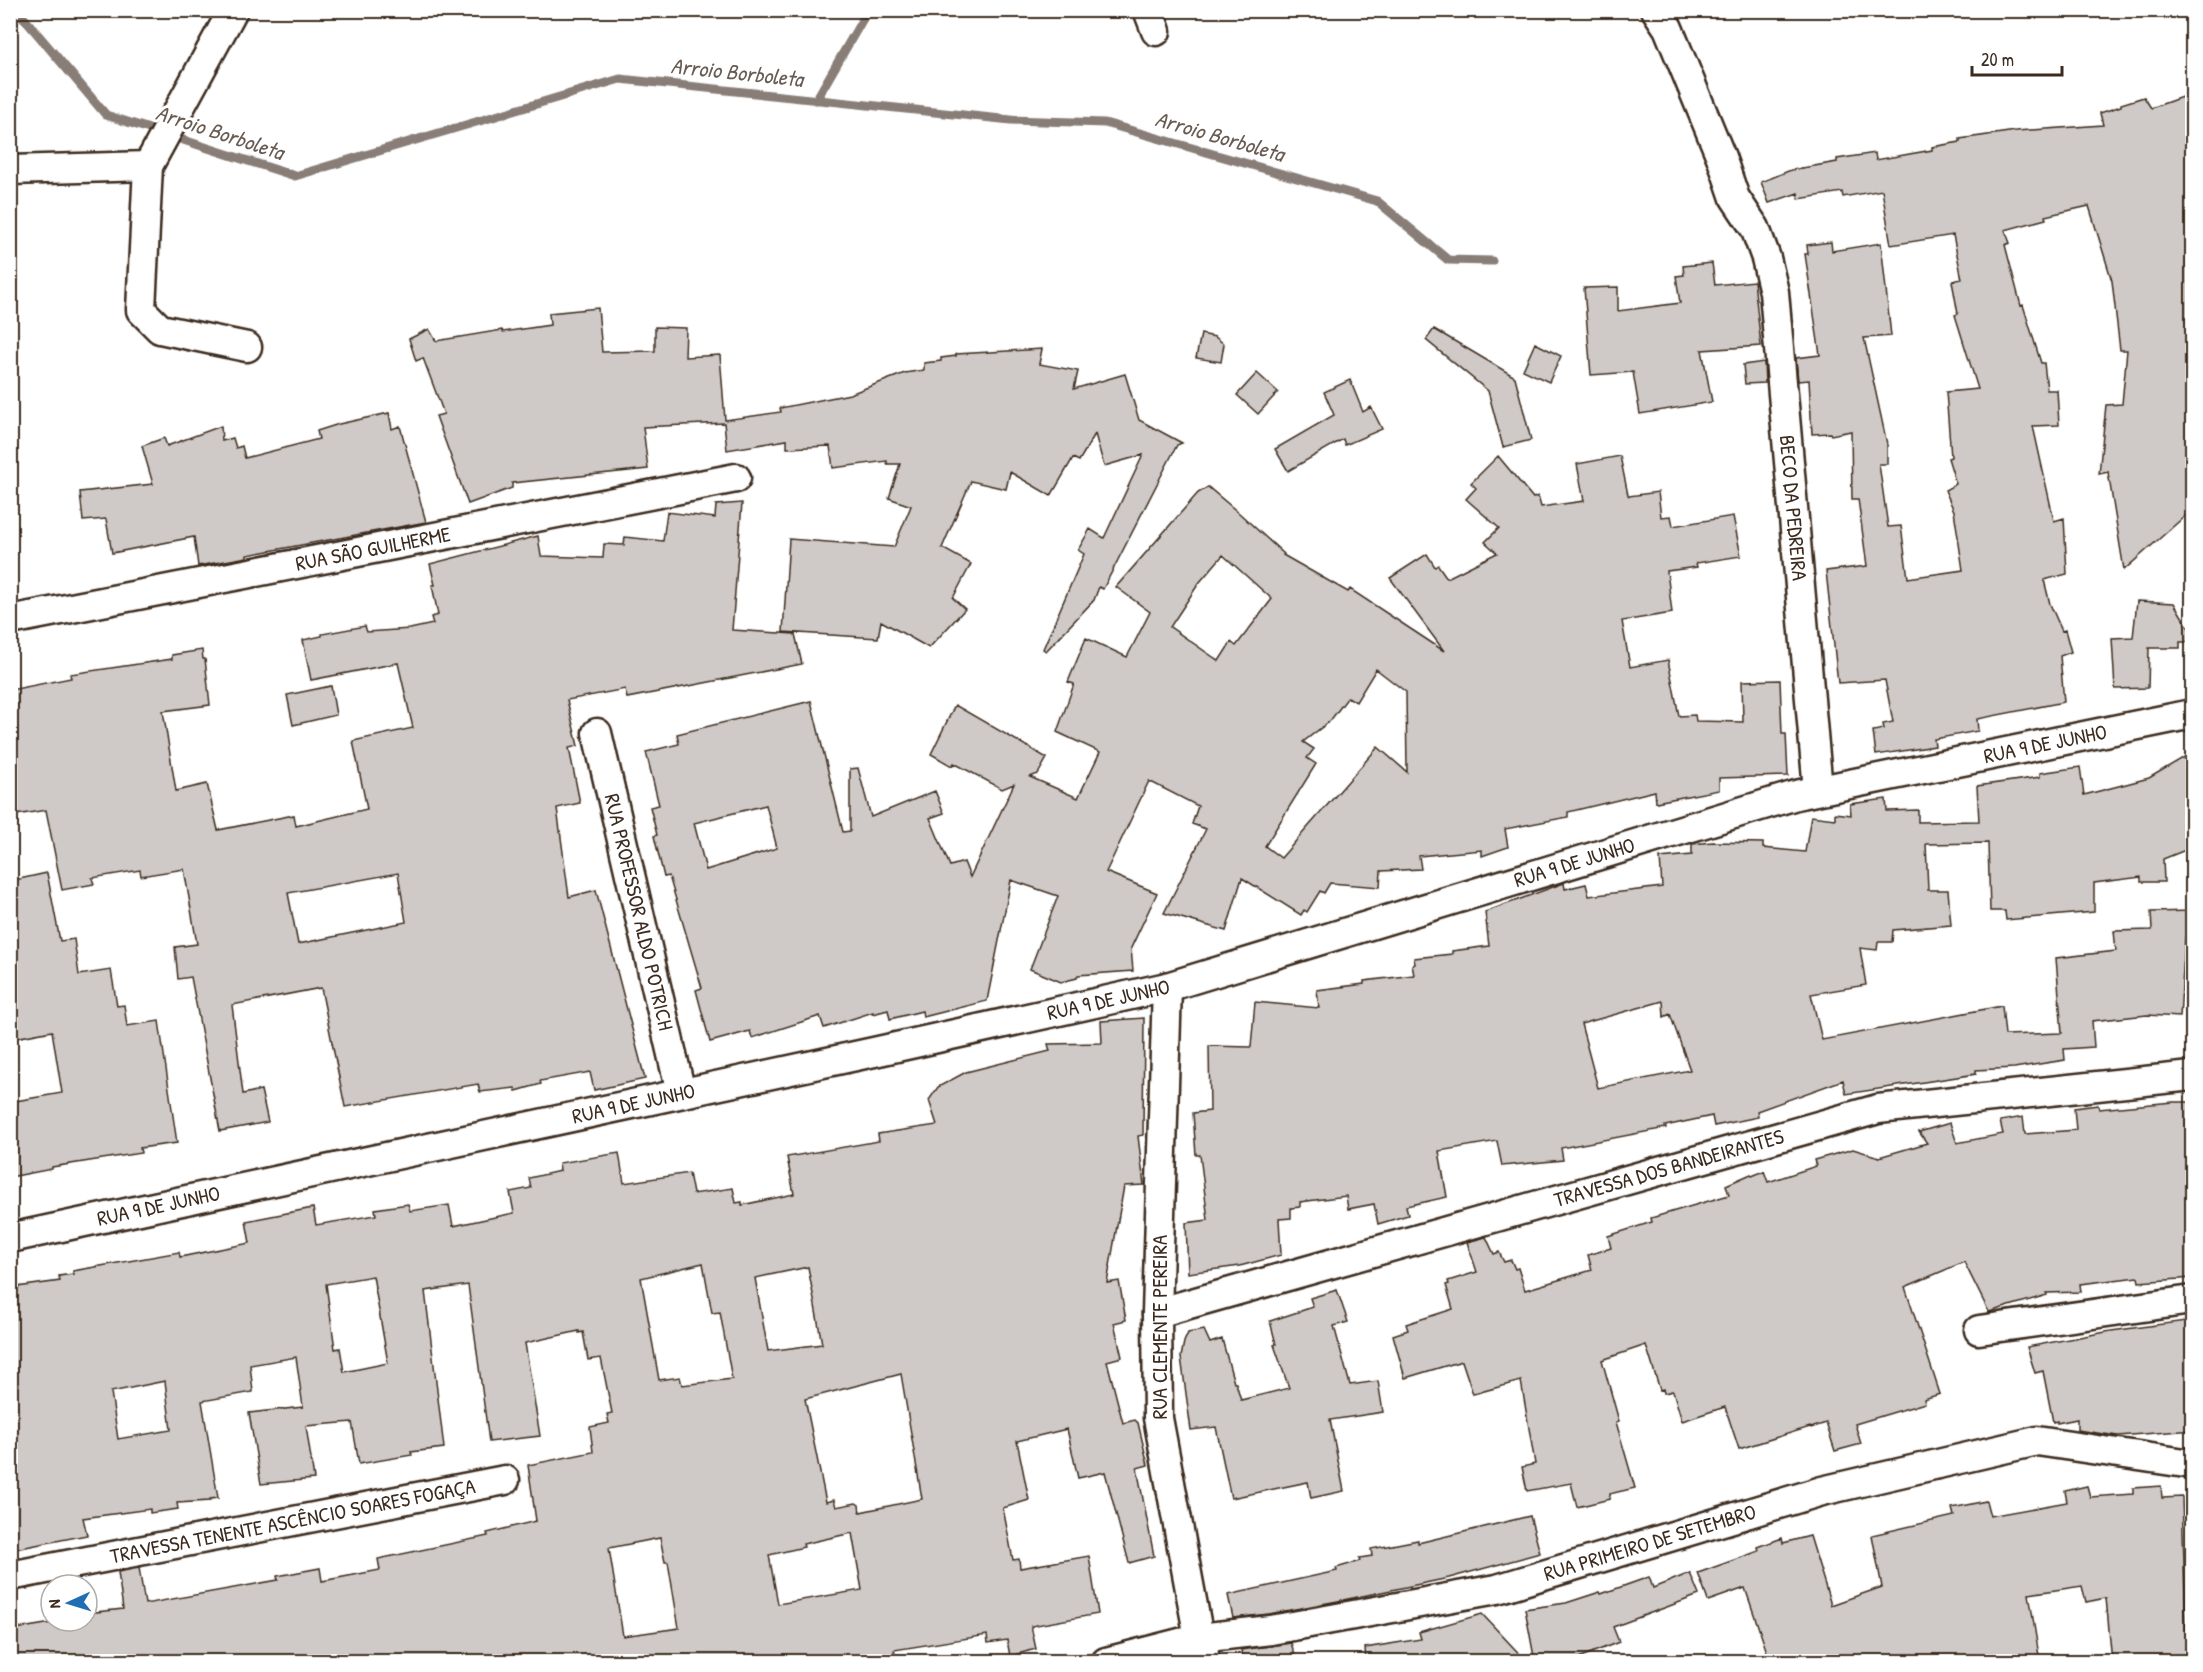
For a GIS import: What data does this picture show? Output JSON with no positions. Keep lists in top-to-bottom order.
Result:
{
  "streets": {
    "street": [
      "BECO DA PEDREIRA",
      "RUA SÃO GUILHERME",
      "RUA 9 DE JUNHO",
      "RUA PROFESSOR ALDO POTRICH",
      "TRAVESSA DOS BANDEIRANTES",
      "RUA CLEMENTE PEREIRA",
      "TRAVESSA TENENTE ASCÊNCIO SOARES FOGAÇA",
      "RUA PRIMEIRO DE SETEMBRO"
    ]
  },
  "crossings": [
    ["BECO DA PEDREIRA", "RUA 9 DE JUNHO"],
    ["RUA 9 DE JUNHO", "RUA PROFESSOR ALDO POTRICH"],
    ["RUA 9 DE JUNHO", "RUA CLEMENTE PEREIRA"],
    ["TRAVESSA DOS BANDEIRANTES", "RUA CLEMENTE PEREIRA"],
    ["RUA CLEMENTE PEREIRA", "RUA PRIMEIRO DE SETEMBRO"]
  ],
  "water": ["Arroio Borboleta"],
  "scale_bar": "20 m",
  "north": "left"
}
